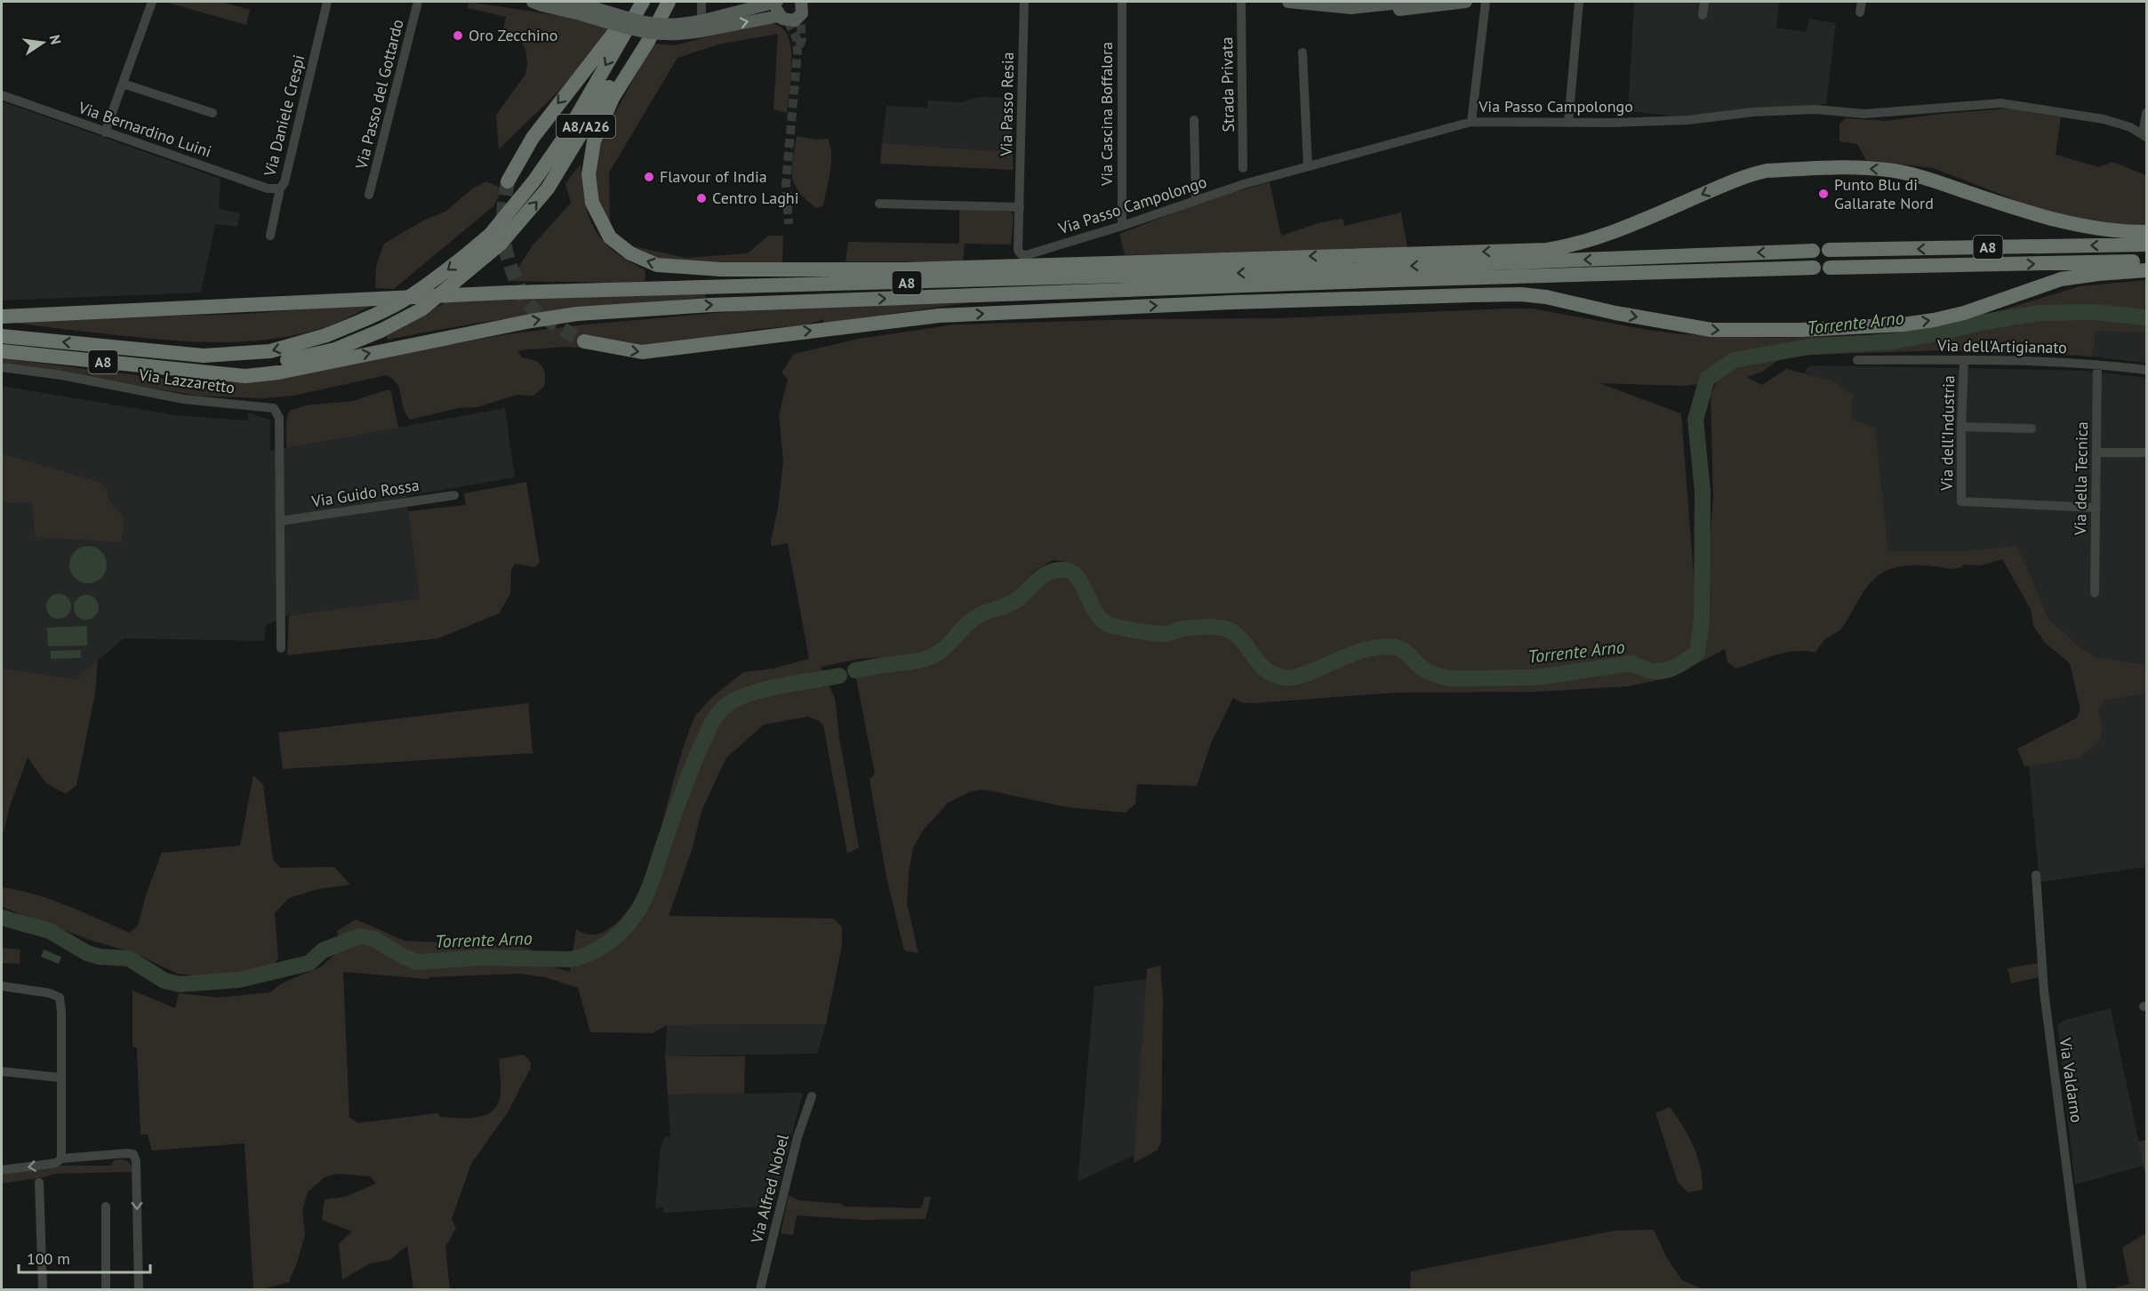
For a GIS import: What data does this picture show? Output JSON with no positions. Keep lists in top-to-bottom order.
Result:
{
  "streets": {
    "highway": ["A8/A26", "A8"],
    "street": [
      "Strada Privata",
      "Via Passo del Gottardo",
      "Via Passo Resia",
      "Via Passo Campolongo",
      "Via Cascina Boffalora",
      "Via Daniele Crespi",
      "Via Bernardino Luini",
      "Via dell'Artigianato",
      "Via Lazzaretto",
      "Via dell’Industria",
      "Via della Tecnica",
      "Via Guido Rossa",
      "Via Valdarno",
      "Via Alfred Nobel"
    ]
  },
  "crossings": [
    ["Via Passo Resia", "Via Passo Campolongo"],
    ["Via Passo Campolongo", "Via Cascina Boffalora"],
    ["Via Daniele Crespi", "Via Bernardino Luini"],
    ["Via dell'Artigianato", "Via dell’Industria"],
    ["Via dell'Artigianato", "Via della Tecnica"],
    ["Via Lazzaretto", "Via Guido Rossa"],
    ["Via dell’Industria", "Via della Tecnica"]
  ],
  "water": ["Torrente Arno"],
  "places": [
    "Oro Zecchino",
    "Flavour of India",
    "Punto Blu di Gallarate Nord",
    "Centro Laghi"
  ],
  "scale_bar": "100 m",
  "north": "right"
}
